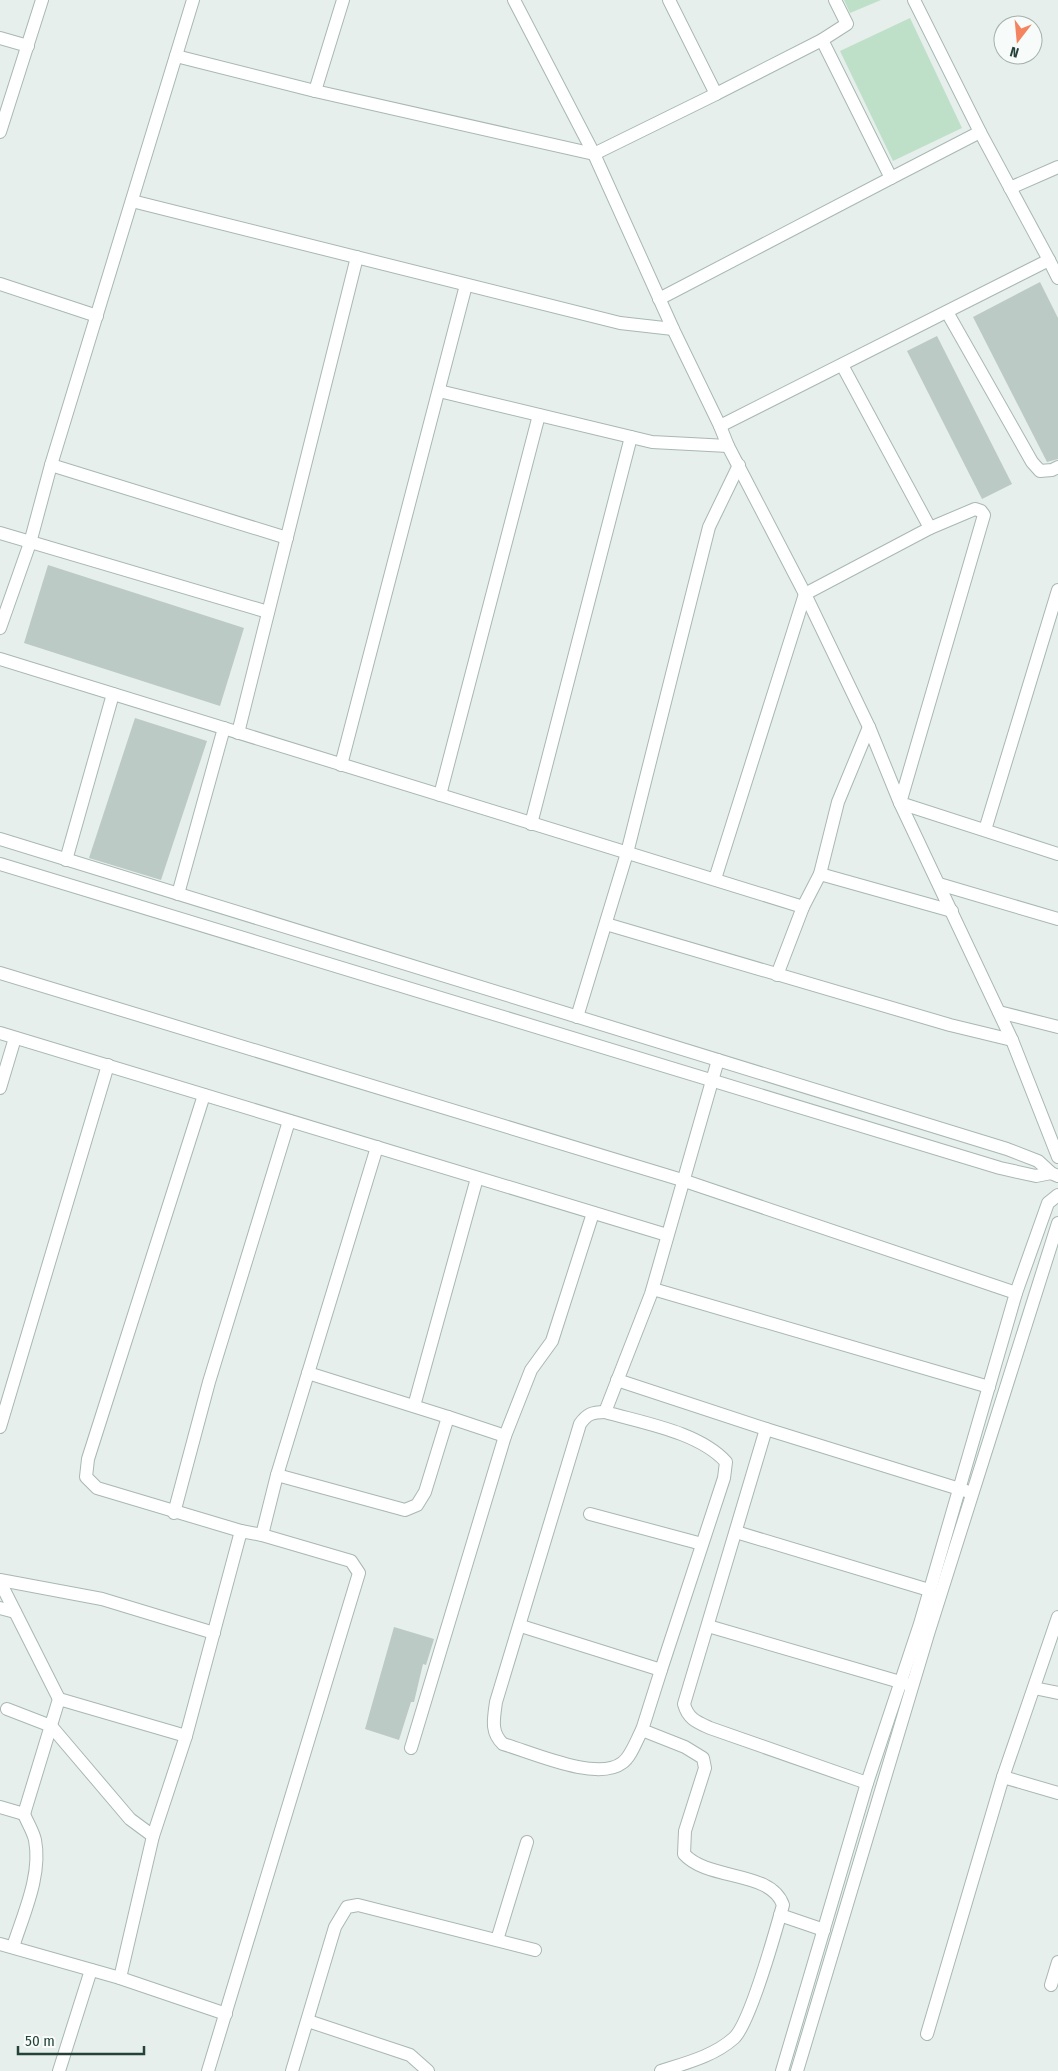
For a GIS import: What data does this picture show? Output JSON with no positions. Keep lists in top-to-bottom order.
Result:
{
  "scale_bar": "50 m",
  "north": "bottom"
}
